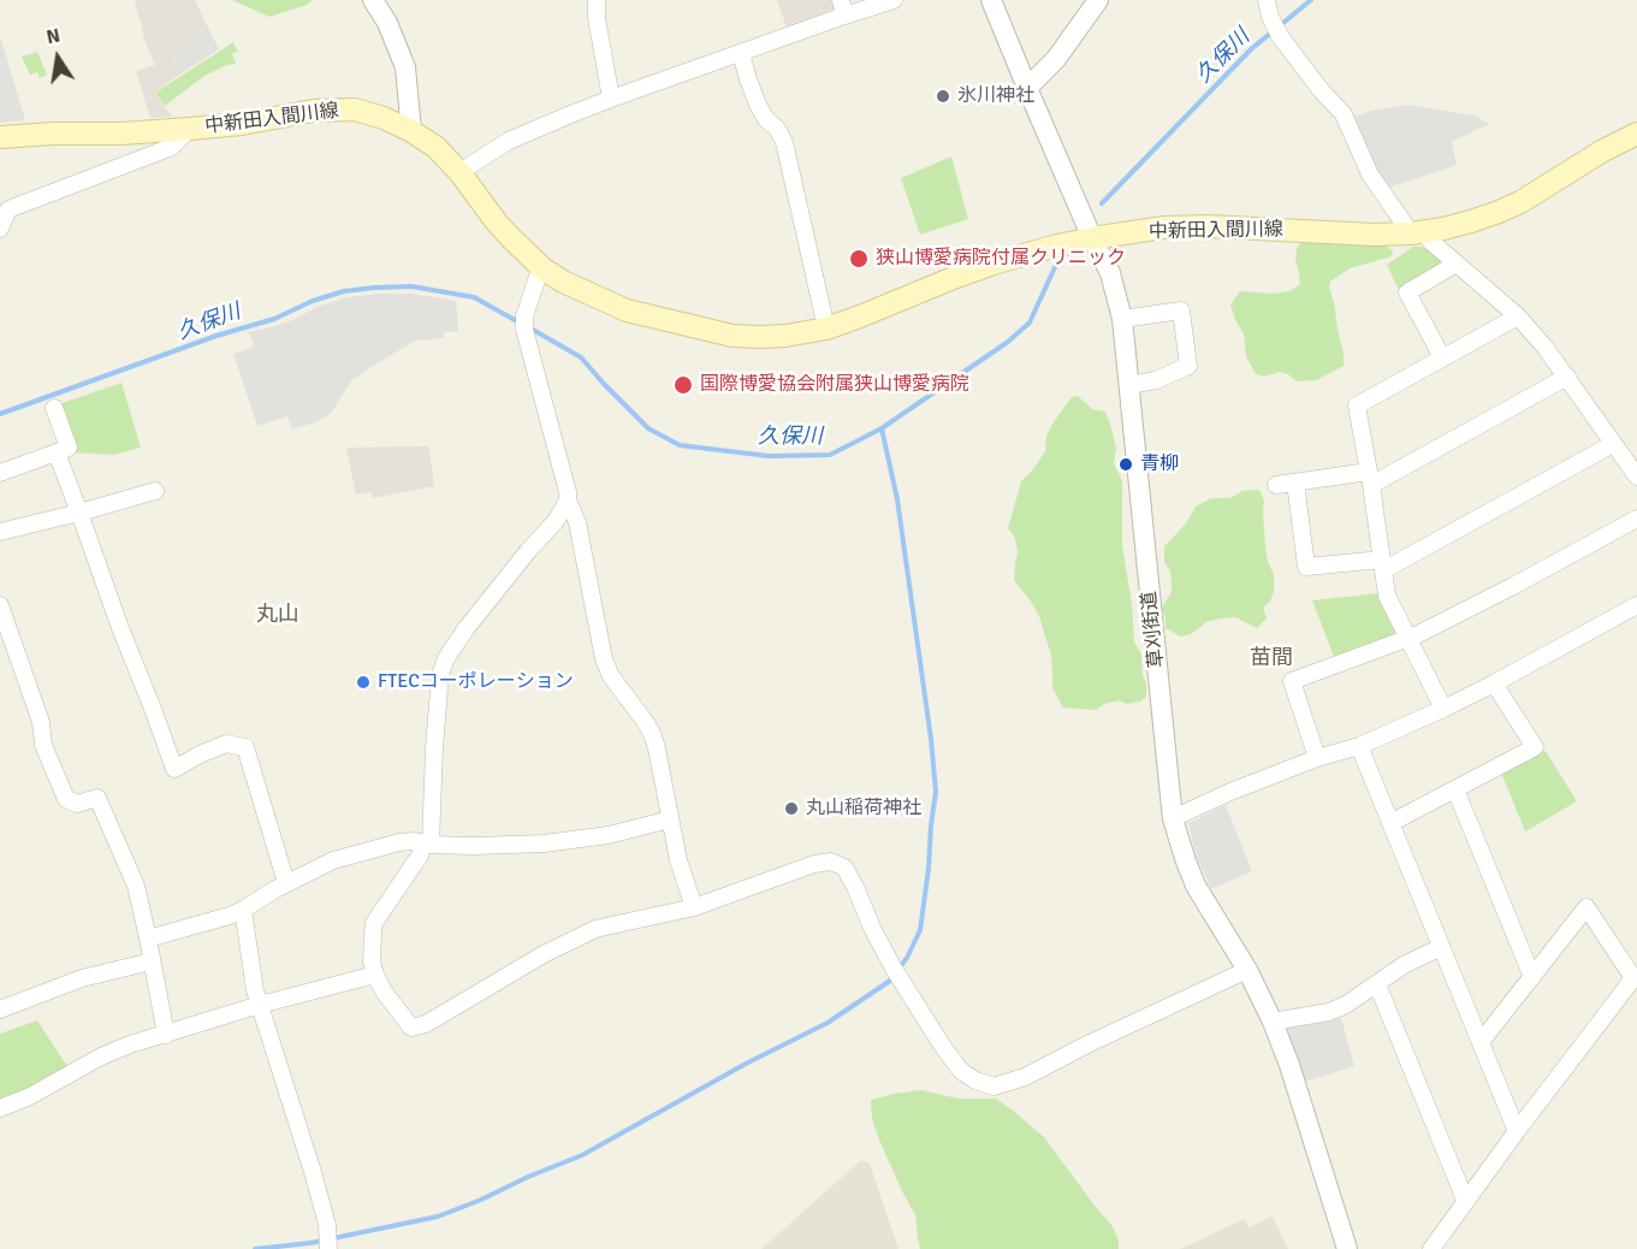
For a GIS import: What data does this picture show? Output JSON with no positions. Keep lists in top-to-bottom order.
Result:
{
  "streets": {
    "main road": ["中新田入間川線"],
    "street": ["草刈街道"]
  },
  "crossings": [
    ["中新田入間川線", "草刈街道"]
  ],
  "districts": ["丸山", "苗間"],
  "water": ["久保川"],
  "places": [
    "氷川神社",
    "狭山博愛病院付属クリニック",
    "国際博愛協会附属狭山博愛病院",
    "青柳",
    "FTECコーポレーション",
    "丸山稲荷神社"
  ],
  "north": "top"
}
